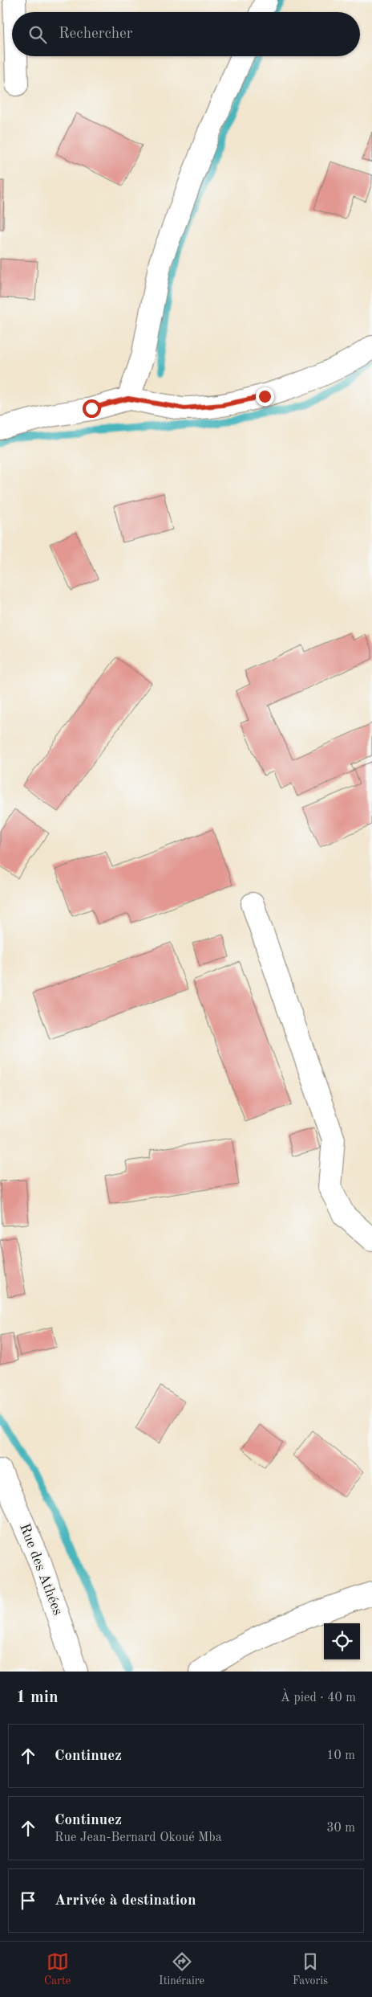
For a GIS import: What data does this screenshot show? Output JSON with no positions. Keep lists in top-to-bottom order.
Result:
{
  "streets": {
    "street": ["Rue des Athées"]
  },
  "page": {
    "search": "Rechercher",
    "heading": ["1 min", "À pied · 40 m"],
    "list": [
      ["Continuez", "10 m"],
      ["Continuez", "Rue Jean-Bernard Okoué Mba", "30 m"],
      "Arrivée à destination"
    ],
    "nav": ["Carte", "Itinéraire", "Favoris"]
  }
}
